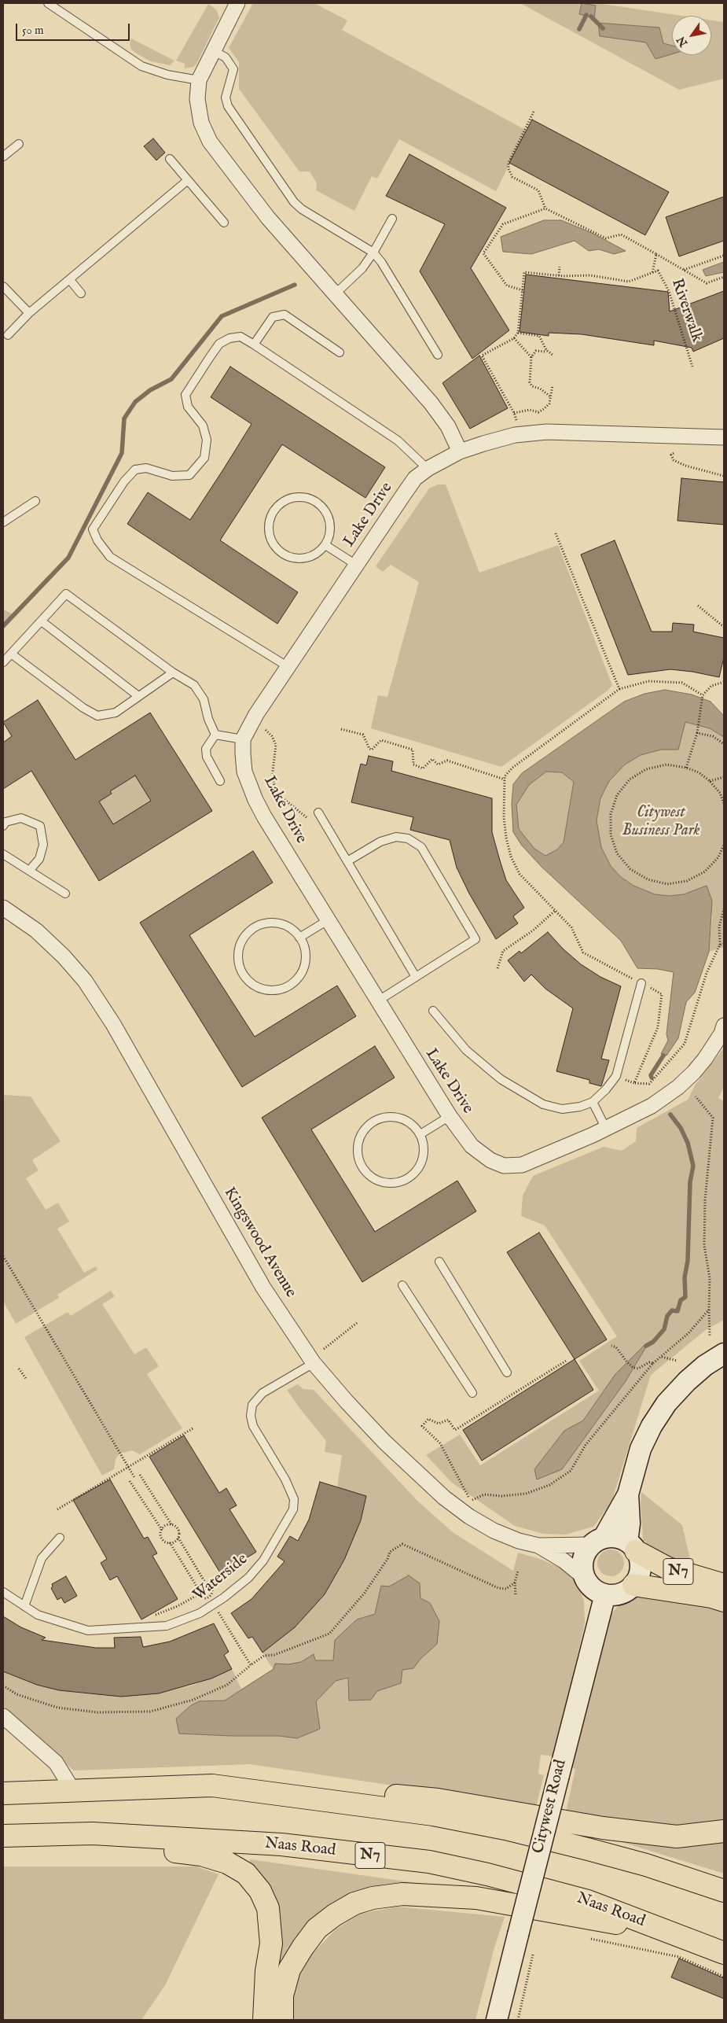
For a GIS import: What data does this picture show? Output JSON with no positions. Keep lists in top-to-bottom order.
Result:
{
  "streets": {
    "highway": ["N7", "Naas Road"],
    "main road": ["Citywest Road"],
    "street": ["Lake Drive", "Kingswood Avenue"],
    "lane": ["Waterside"],
    "path": ["Riverwalk"]
  },
  "crossings": [
    ["Kingswood Avenue", "N7"],
    ["Kingswood Avenue", "Waterside"],
    ["Kingswood Avenue", "Citywest Road"],
    ["N7", "Citywest Road"],
    ["N7", "Naas Road"]
  ],
  "parks": ["Citywest Business Park"],
  "scale_bar": "50 m",
  "north": "bottom left"
}
